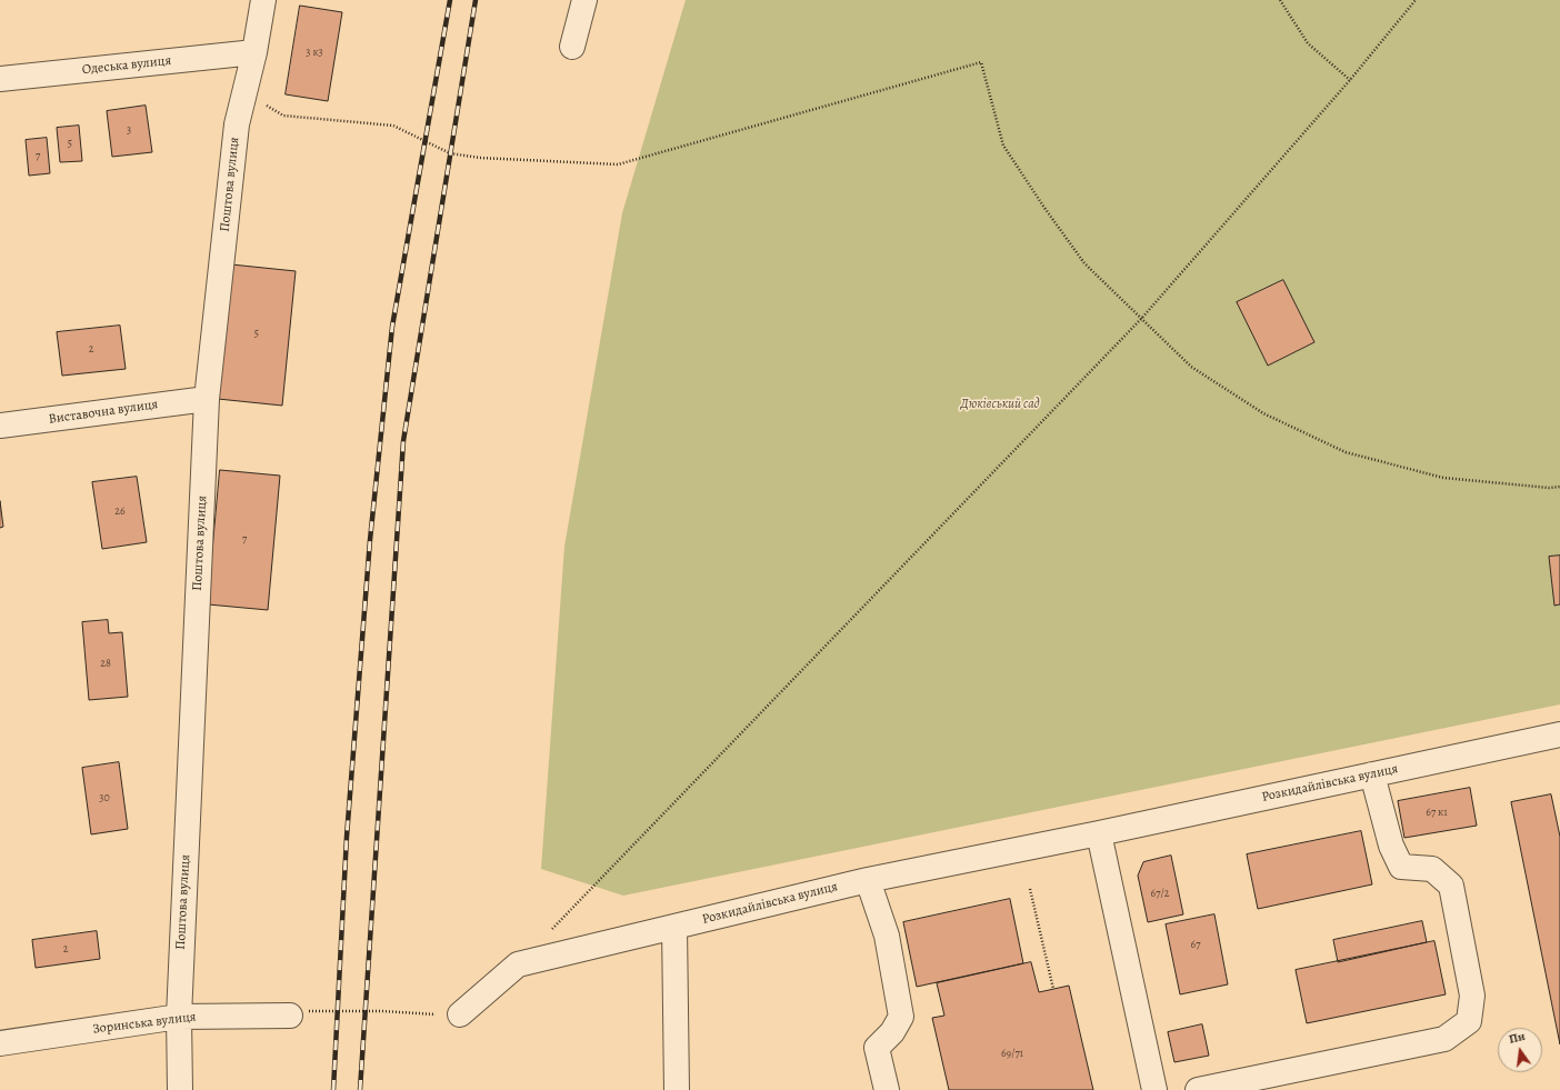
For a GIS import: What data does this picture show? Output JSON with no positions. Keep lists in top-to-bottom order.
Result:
{
  "streets": {
    "street": [
      "Одеська вулиця",
      "Поштова вулиця",
      "Виставочна вулиця",
      "Розкидайлівська вулиця",
      "Зоринська вулиця"
    ]
  },
  "crossings": [
    ["Одеська вулиця", "Поштова вулиця"],
    ["Поштова вулиця", "Виставочна вулиця"],
    ["Поштова вулиця", "Зоринська вулиця"]
  ],
  "parks": ["Дюківський сад"],
  "house_numbers": [
    "3 к3",
    "3",
    "5",
    "7",
    "5",
    "2",
    "26",
    "7",
    "28",
    "30",
    "67 к1",
    "67/2",
    "67",
    "2",
    "69/71"
  ],
  "north": "top"
}
